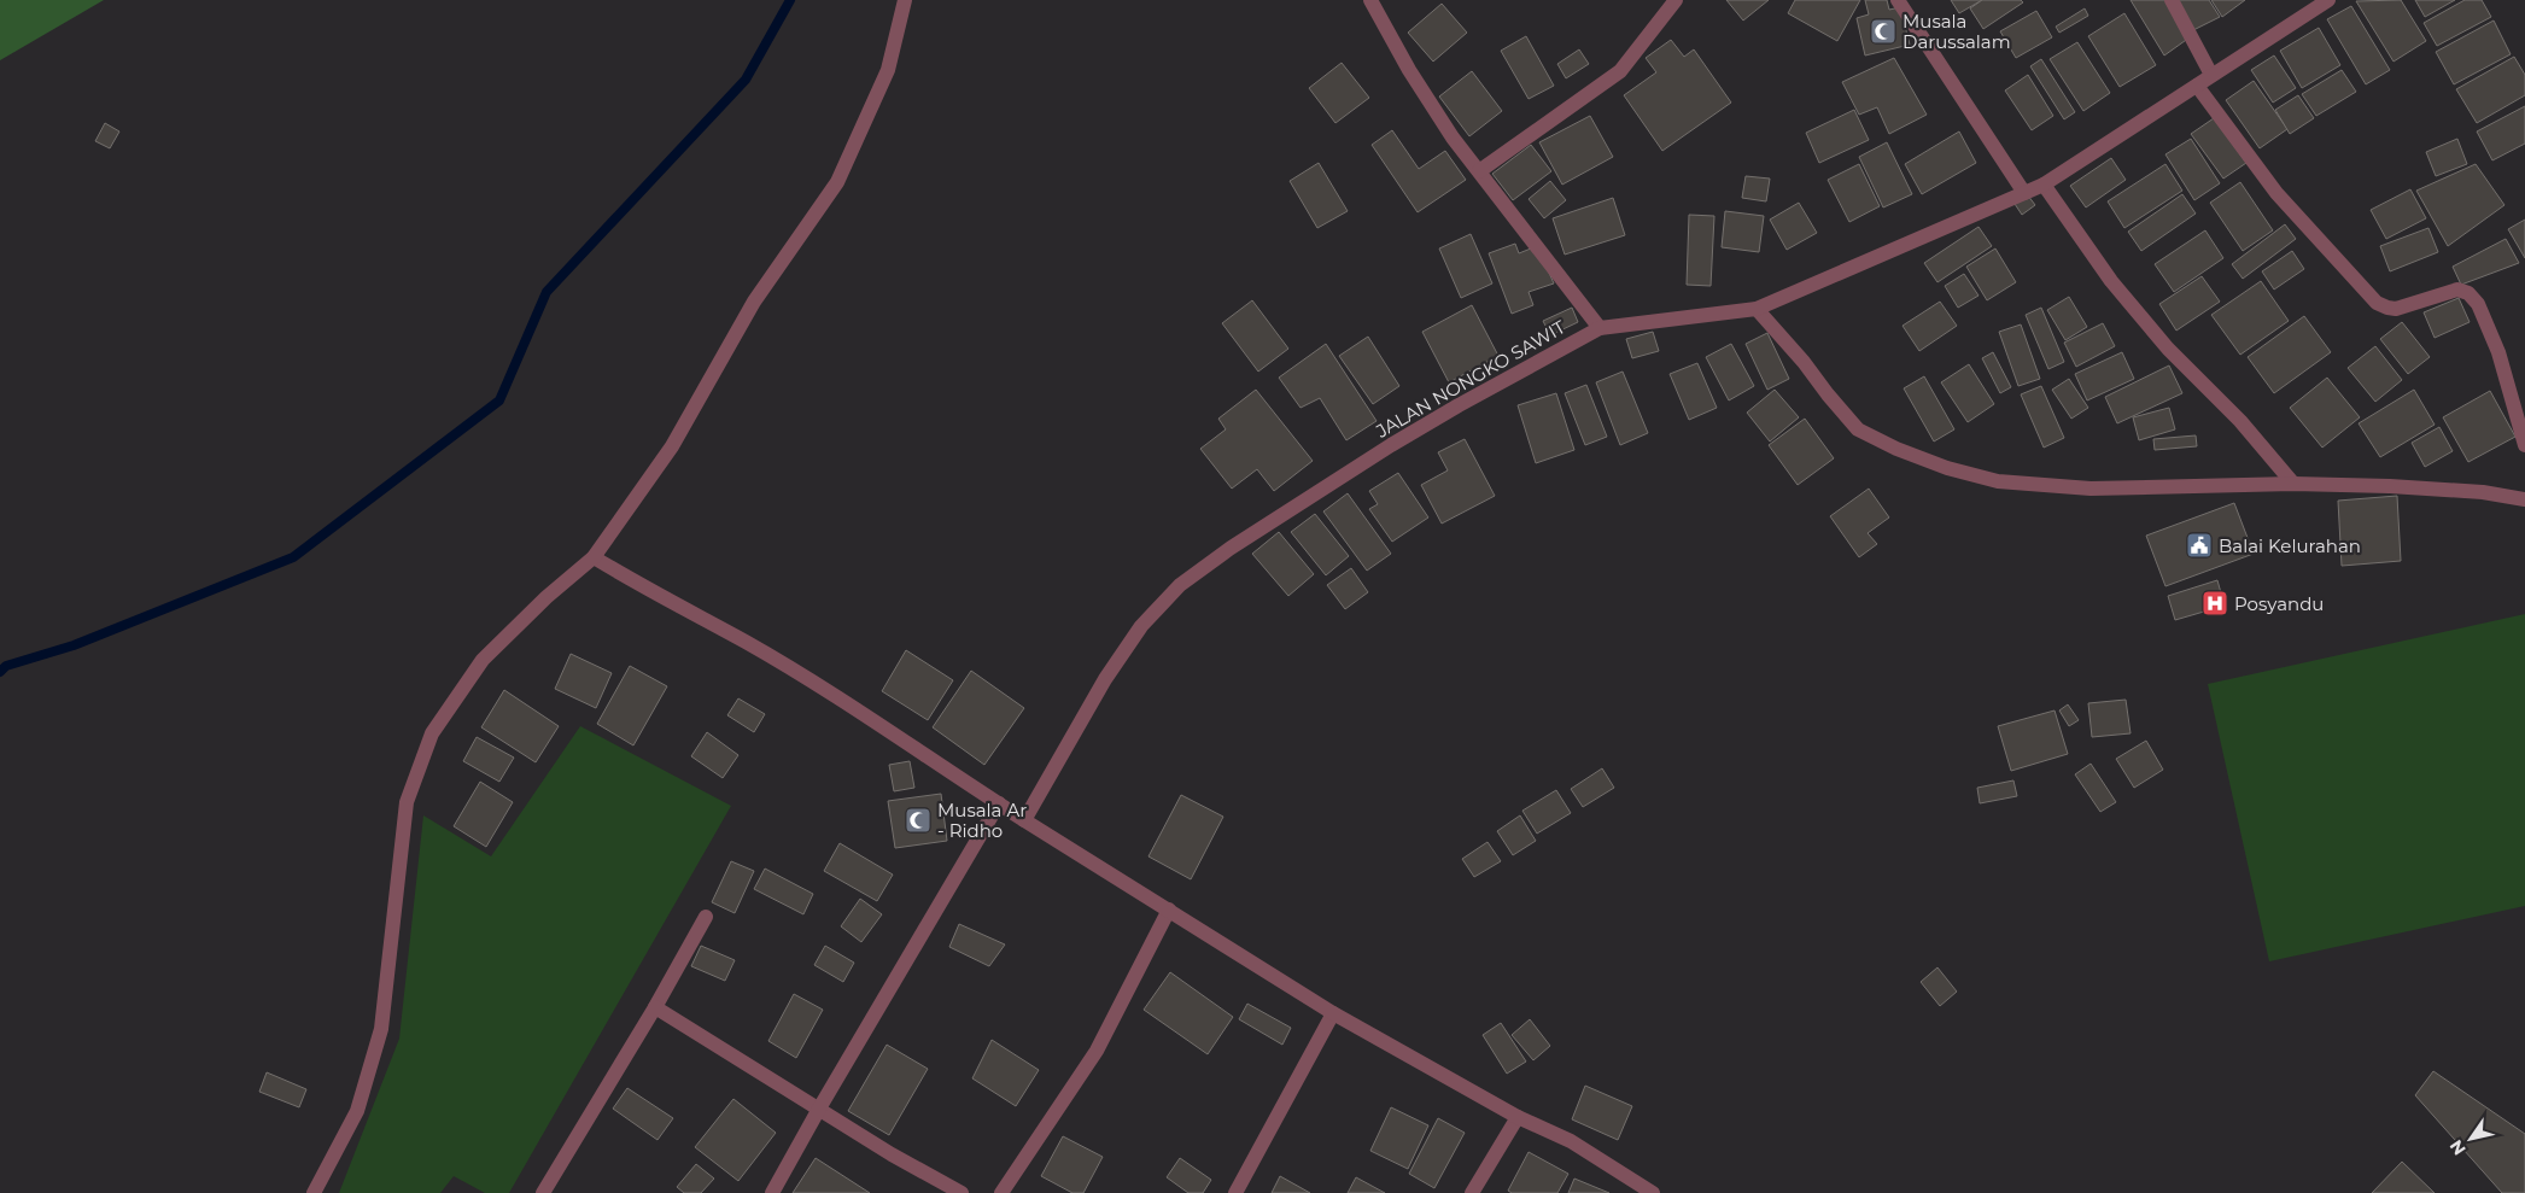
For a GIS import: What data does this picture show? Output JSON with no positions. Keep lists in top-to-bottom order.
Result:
{
  "streets": {
    "street": ["JALAN NONGKO SAWIT"]
  },
  "places": {
    "mosque": ["Musala Darussalam", "Musala Ar - Ridho"],
    "public building": ["Balai Kelurahan"],
    "hospital": ["Posyandu"]
  },
  "north": "bottom left"
}
